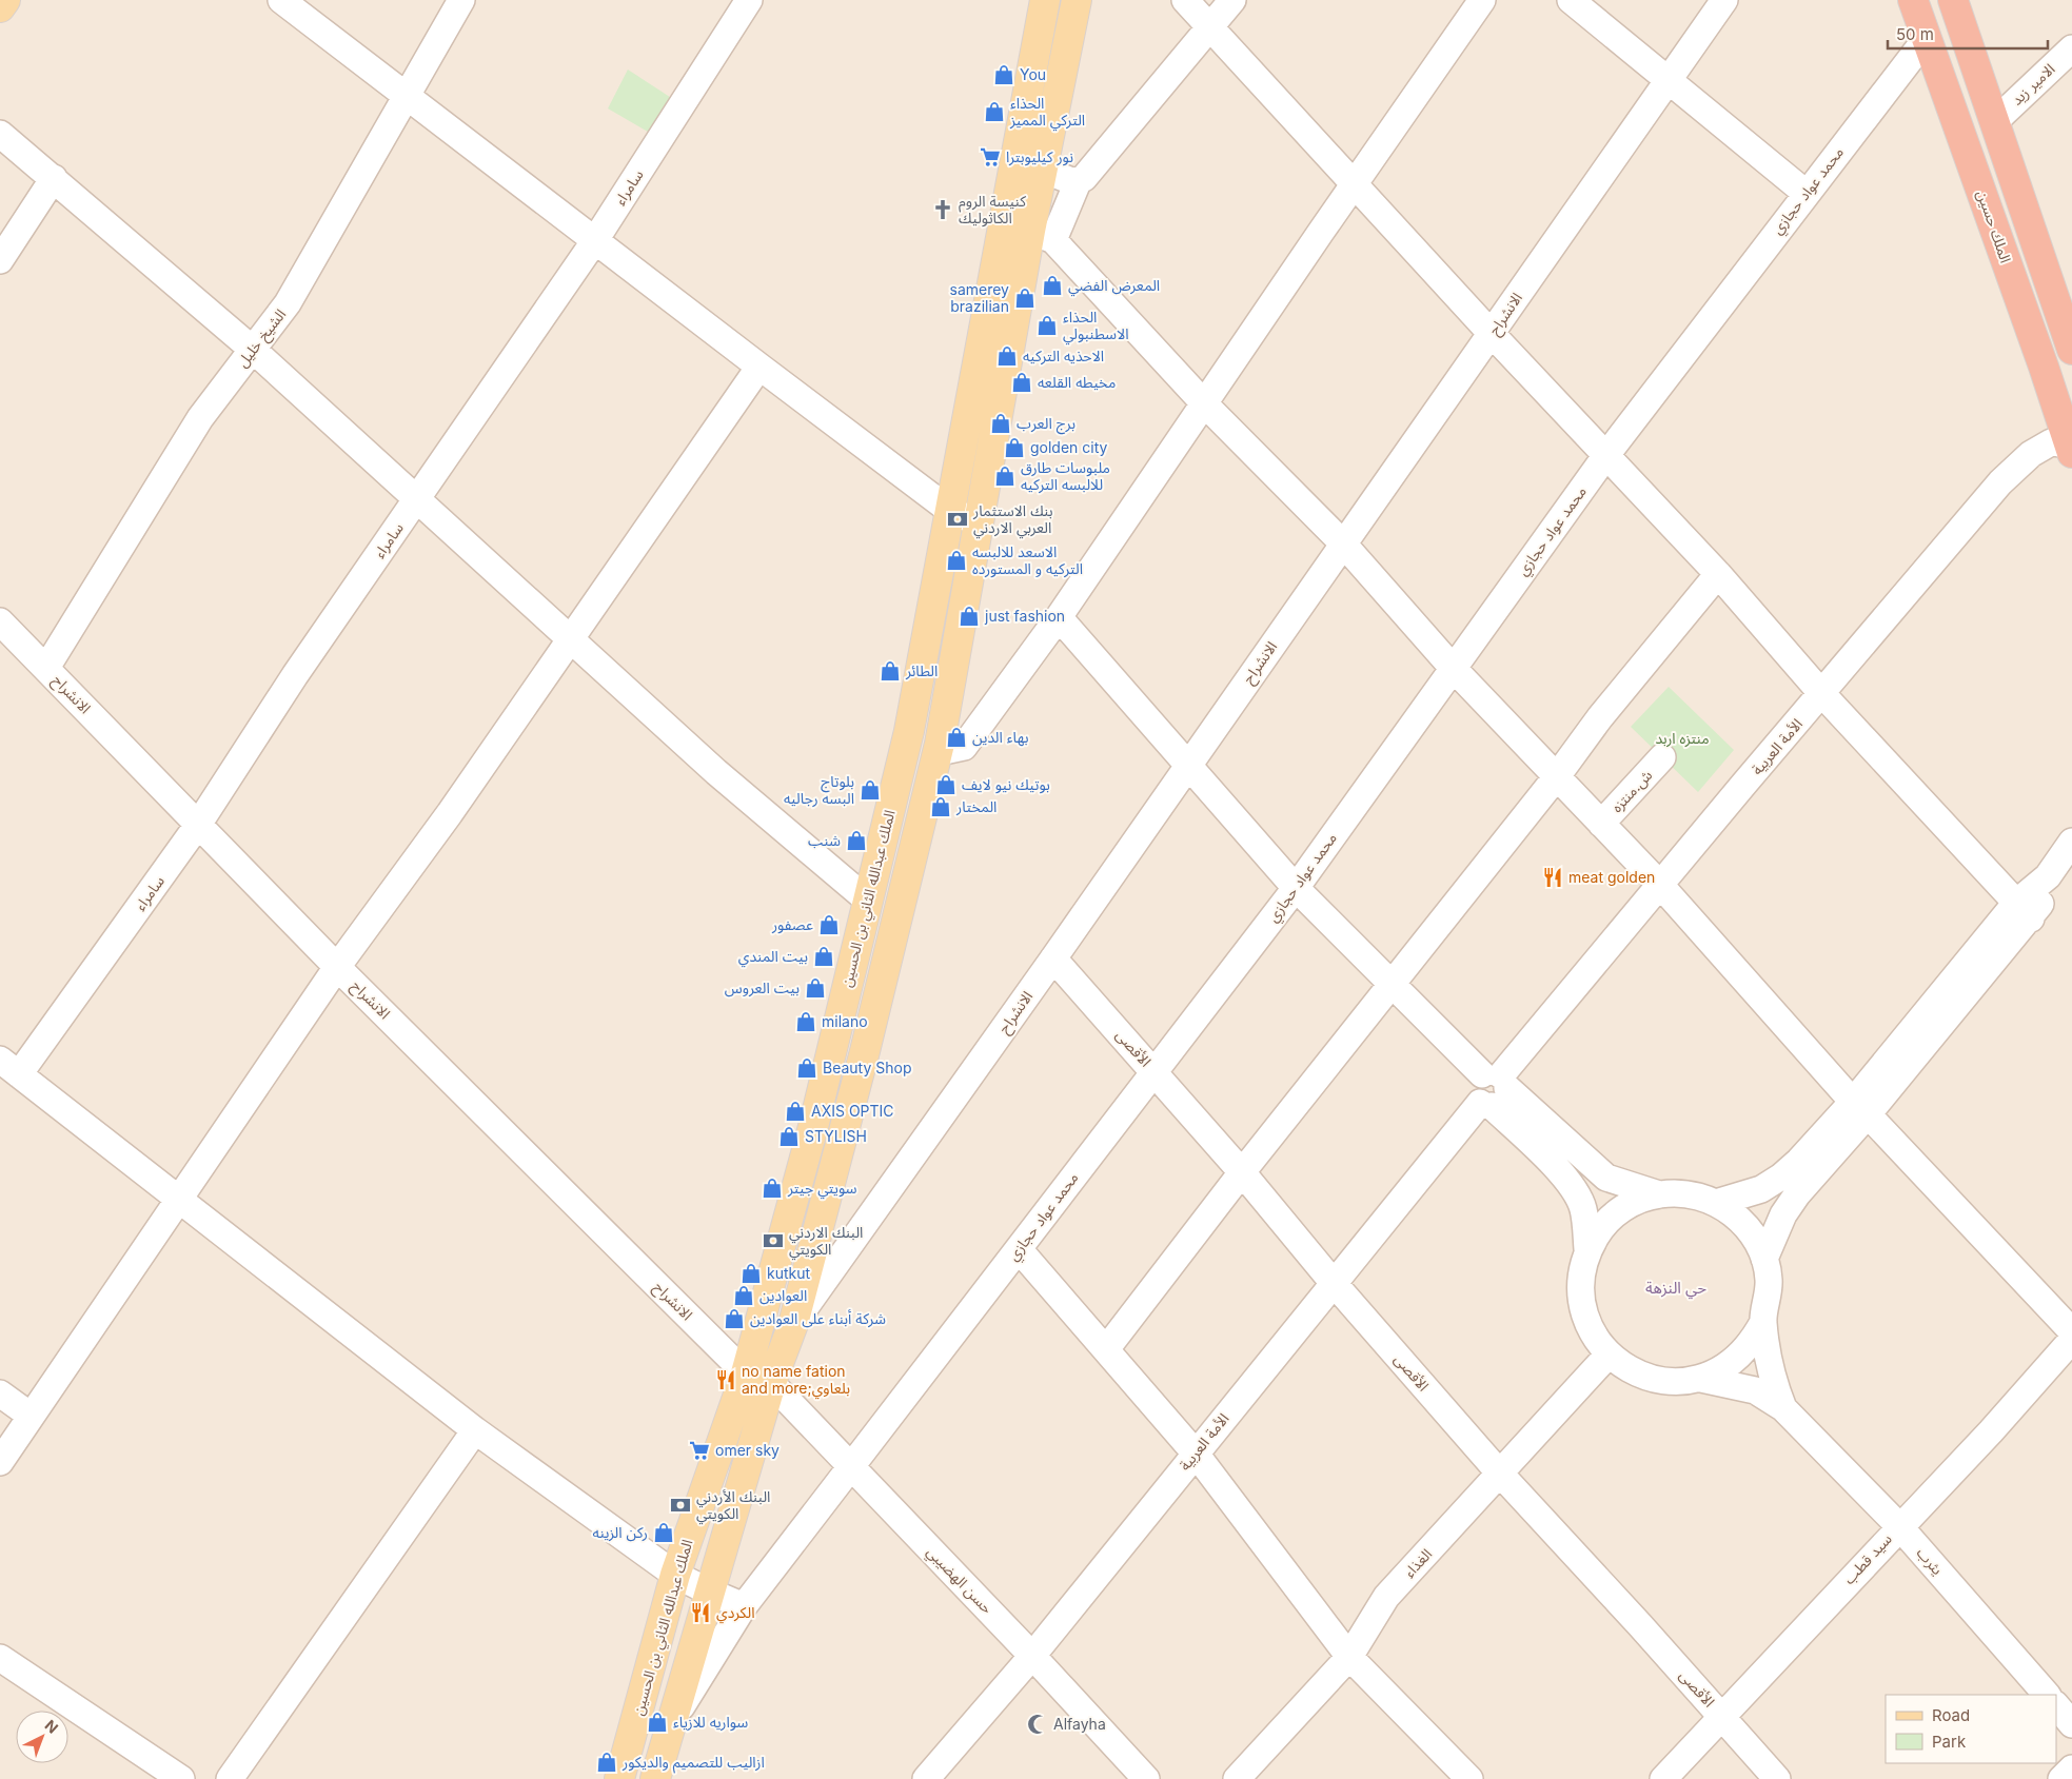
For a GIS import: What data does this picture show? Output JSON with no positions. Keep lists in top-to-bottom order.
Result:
{
  "streets": {
    "highway": ["الملك حسين"],
    "main road": ["الملك عبدالله الثاني بن الحسين"],
    "street": [
      "الامير زيد",
      "سامراء",
      "محمد عواد حجازي",
      "الانشراح",
      "الشيخ خليل",
      "الأمة العربية",
      "ش.منتزه",
      "الأقصى",
      "سيد قطب",
      "يثرب",
      "الغذاء",
      "حسن الهضيبي"
    ]
  },
  "crossings": [
    ["سامراء", "الانشراح"],
    ["محمد عواد حجازي", "الملك حسين"],
    ["محمد عواد حجازي", "الملك عبدالله الثاني بن الحسين"],
    ["محمد عواد حجازي", "الأقصى"],
    ["محمد عواد حجازي", "حسن الهضيبي"],
    ["الملك حسين", "الأمة العربية"],
    ["الانشراح", "الشيخ خليل"],
    ["الانشراح", "الملك عبدالله الثاني بن الحسين"],
    ["الانشراح", "الأقصى"],
    ["الانشراح", "حسن الهضيبي"],
    ["الأمة العربية", "الأقصى"],
    ["الأمة العربية", "حسن الهضيبي"],
    ["الملك عبدالله الثاني بن الحسين", "حسن الهضيبي"],
    ["الأقصى", "سيد قطب"],
    ["الأقصى", "الغذاء"],
    ["سيد قطب", "يثرب"]
  ],
  "districts": ["حي النزهة"],
  "parks": ["منتزه اربد"],
  "places": {
    "shop": [
      "You",
      "الحذاء التركي المميز",
      "المعرض الفضي",
      "samerey brazilian",
      "الحذاء الاسطنبولي",
      "الاحذيه التركيه",
      "مخيطه القلعه",
      "برج العرب",
      "golden city",
      "ملبوسات طارق للالبسه التركيه",
      "الاسعد للالبسه التركيه و المستورده",
      "just fashion",
      "الطائر",
      "بهاء الدين",
      "بوتيك نيو لايف",
      "بلوتاج البسه رجاليه",
      "المختار",
      "شنب",
      "عصفور",
      "بيت المندي",
      "بيت العروس",
      "milano",
      "Beauty Shop",
      "AXIS OPTIC",
      "STYLISH",
      "سويتي جيتر",
      "kutkut",
      "العوادين",
      "شركة أبناء على العوادين",
      "ركن الزينه",
      "سواريه للازياء",
      "ازاليب للتصميم والديكور"
    ],
    "supermarket": ["نور كيليوبترا", "omer sky"],
    "church": ["كنيسة الروم الكاثوليك"],
    "bank": ["بنك الاستثمار العربي الاردني", "البنك الاردني الكويتي", "البنك الأردني الكويتي"],
    "restaurant": ["meat golden", "no name fation and more;بلعاوي", "الكردي"],
    "mosque": ["Alfayha"]
  },
  "legend": ["Road", "Park"],
  "scale_bar": "50 m",
  "north": "top right"
}
